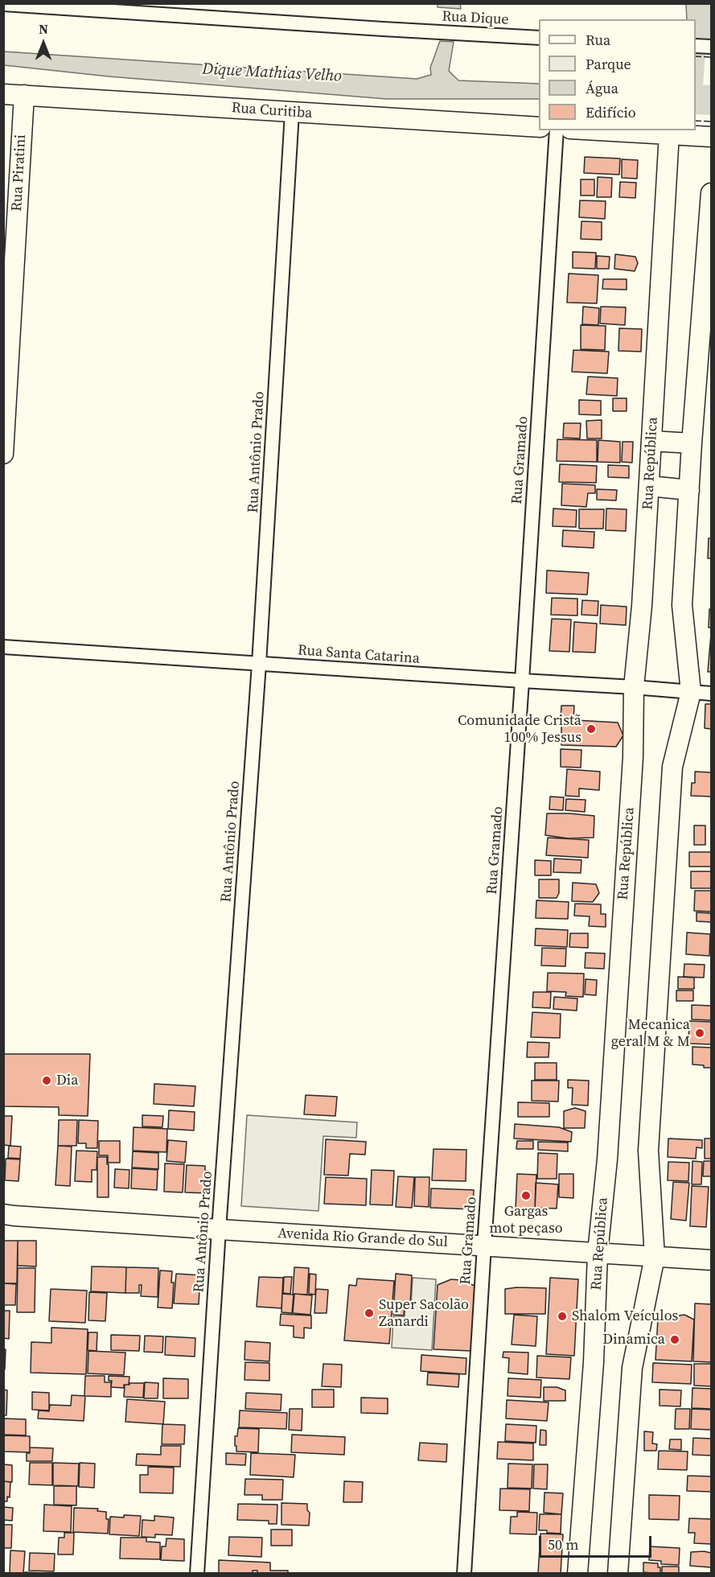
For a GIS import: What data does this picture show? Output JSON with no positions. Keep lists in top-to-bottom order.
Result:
{
  "streets": {
    "street": [
      "Rua Dique",
      "Rua Curitiba",
      "Rua Piratini",
      "Rua Antônio Prado",
      "Rua Gramado",
      "Rua República",
      "Rua Santa Catarina",
      "Avenida Rio Grande do Sul"
    ]
  },
  "crossings": [
    ["Rua Curitiba", "Rua Piratini"],
    ["Rua Curitiba", "Rua Antônio Prado"],
    ["Rua Antônio Prado", "Rua Santa Catarina"],
    ["Rua Antônio Prado", "Avenida Rio Grande do Sul"],
    ["Rua Gramado", "Rua Santa Catarina"],
    ["Rua Gramado", "Avenida Rio Grande do Sul"],
    ["Rua República", "Rua Santa Catarina"],
    ["Rua República", "Avenida Rio Grande do Sul"]
  ],
  "water": ["Dique Mathias Velho"],
  "places": [
    "Comunidade Cristã 100% Jessus",
    "Mecanica geral M & M",
    "Dia",
    "Gargas mot peçaso",
    "Super Sacolão Zanardi",
    "Shalom Veículos",
    "Dinamica"
  ],
  "legend": [
    "Rua",
    "Parque",
    "Água",
    "Edifício"
  ],
  "scale_bar": "50 m",
  "north": "top"
}
